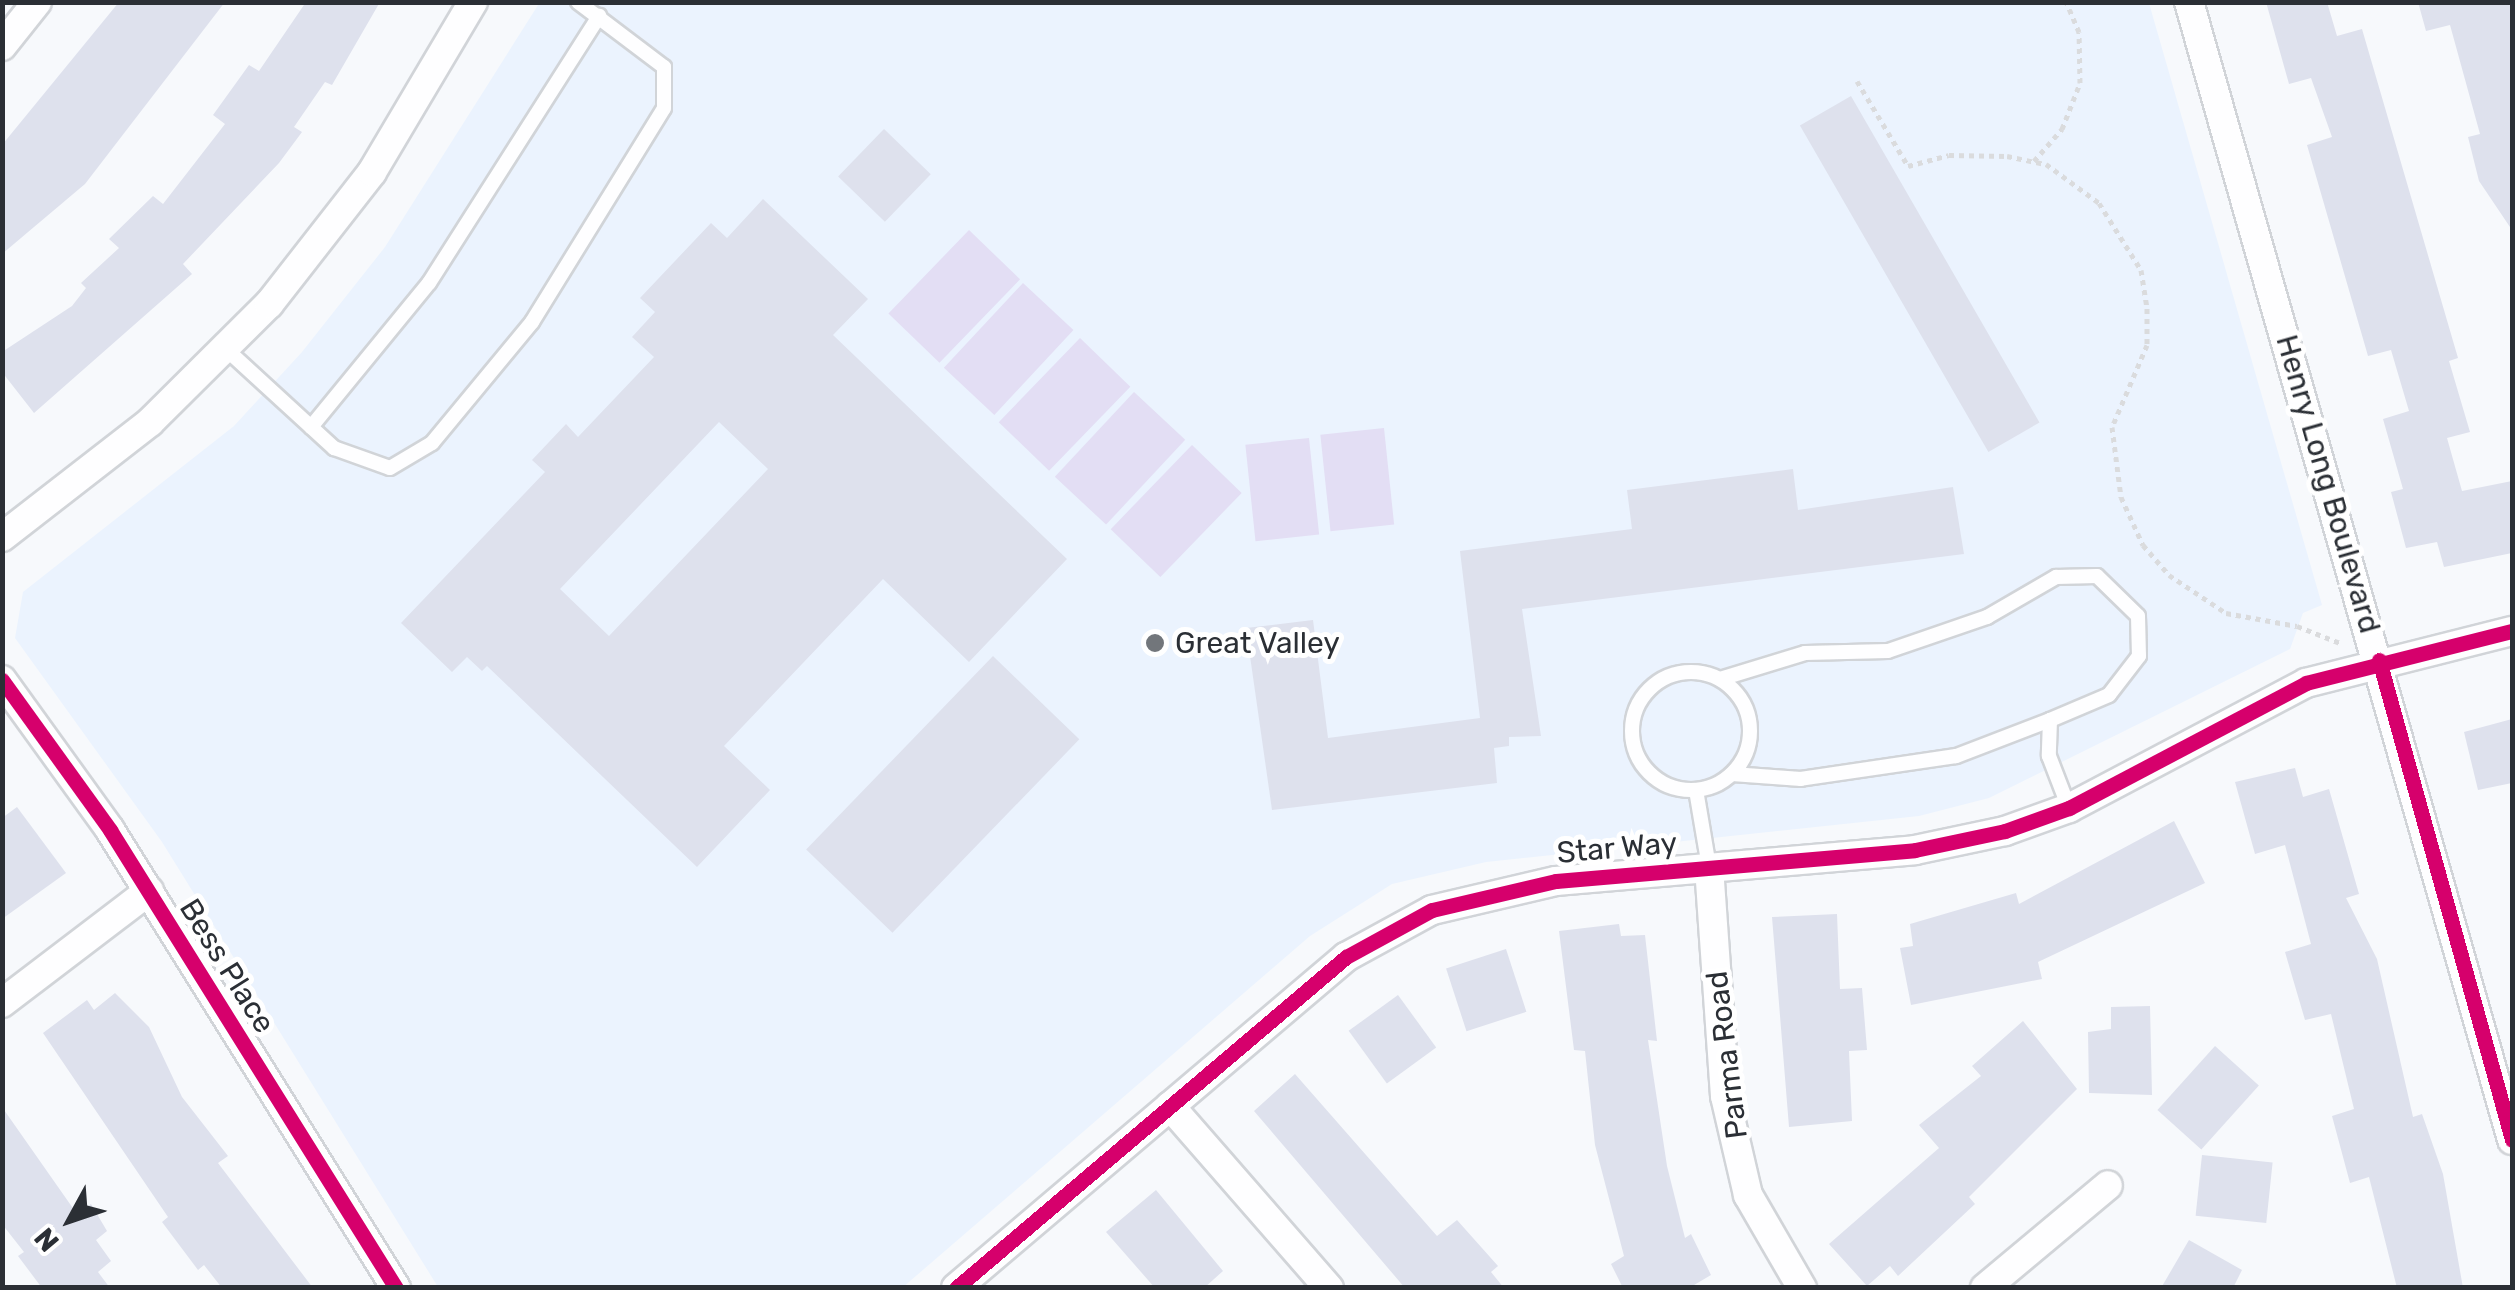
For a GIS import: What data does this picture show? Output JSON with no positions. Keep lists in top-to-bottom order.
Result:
{
  "streets": {
    "street": [
      "Henry Long Boulevard",
      "Star Way",
      "Bess Place",
      "Parma Road"
    ]
  },
  "crossings": [
    ["Henry Long Boulevard", "Star Way"],
    ["Star Way", "Parma Road"]
  ],
  "places": ["Great Valley"],
  "north": "bottom left"
}
